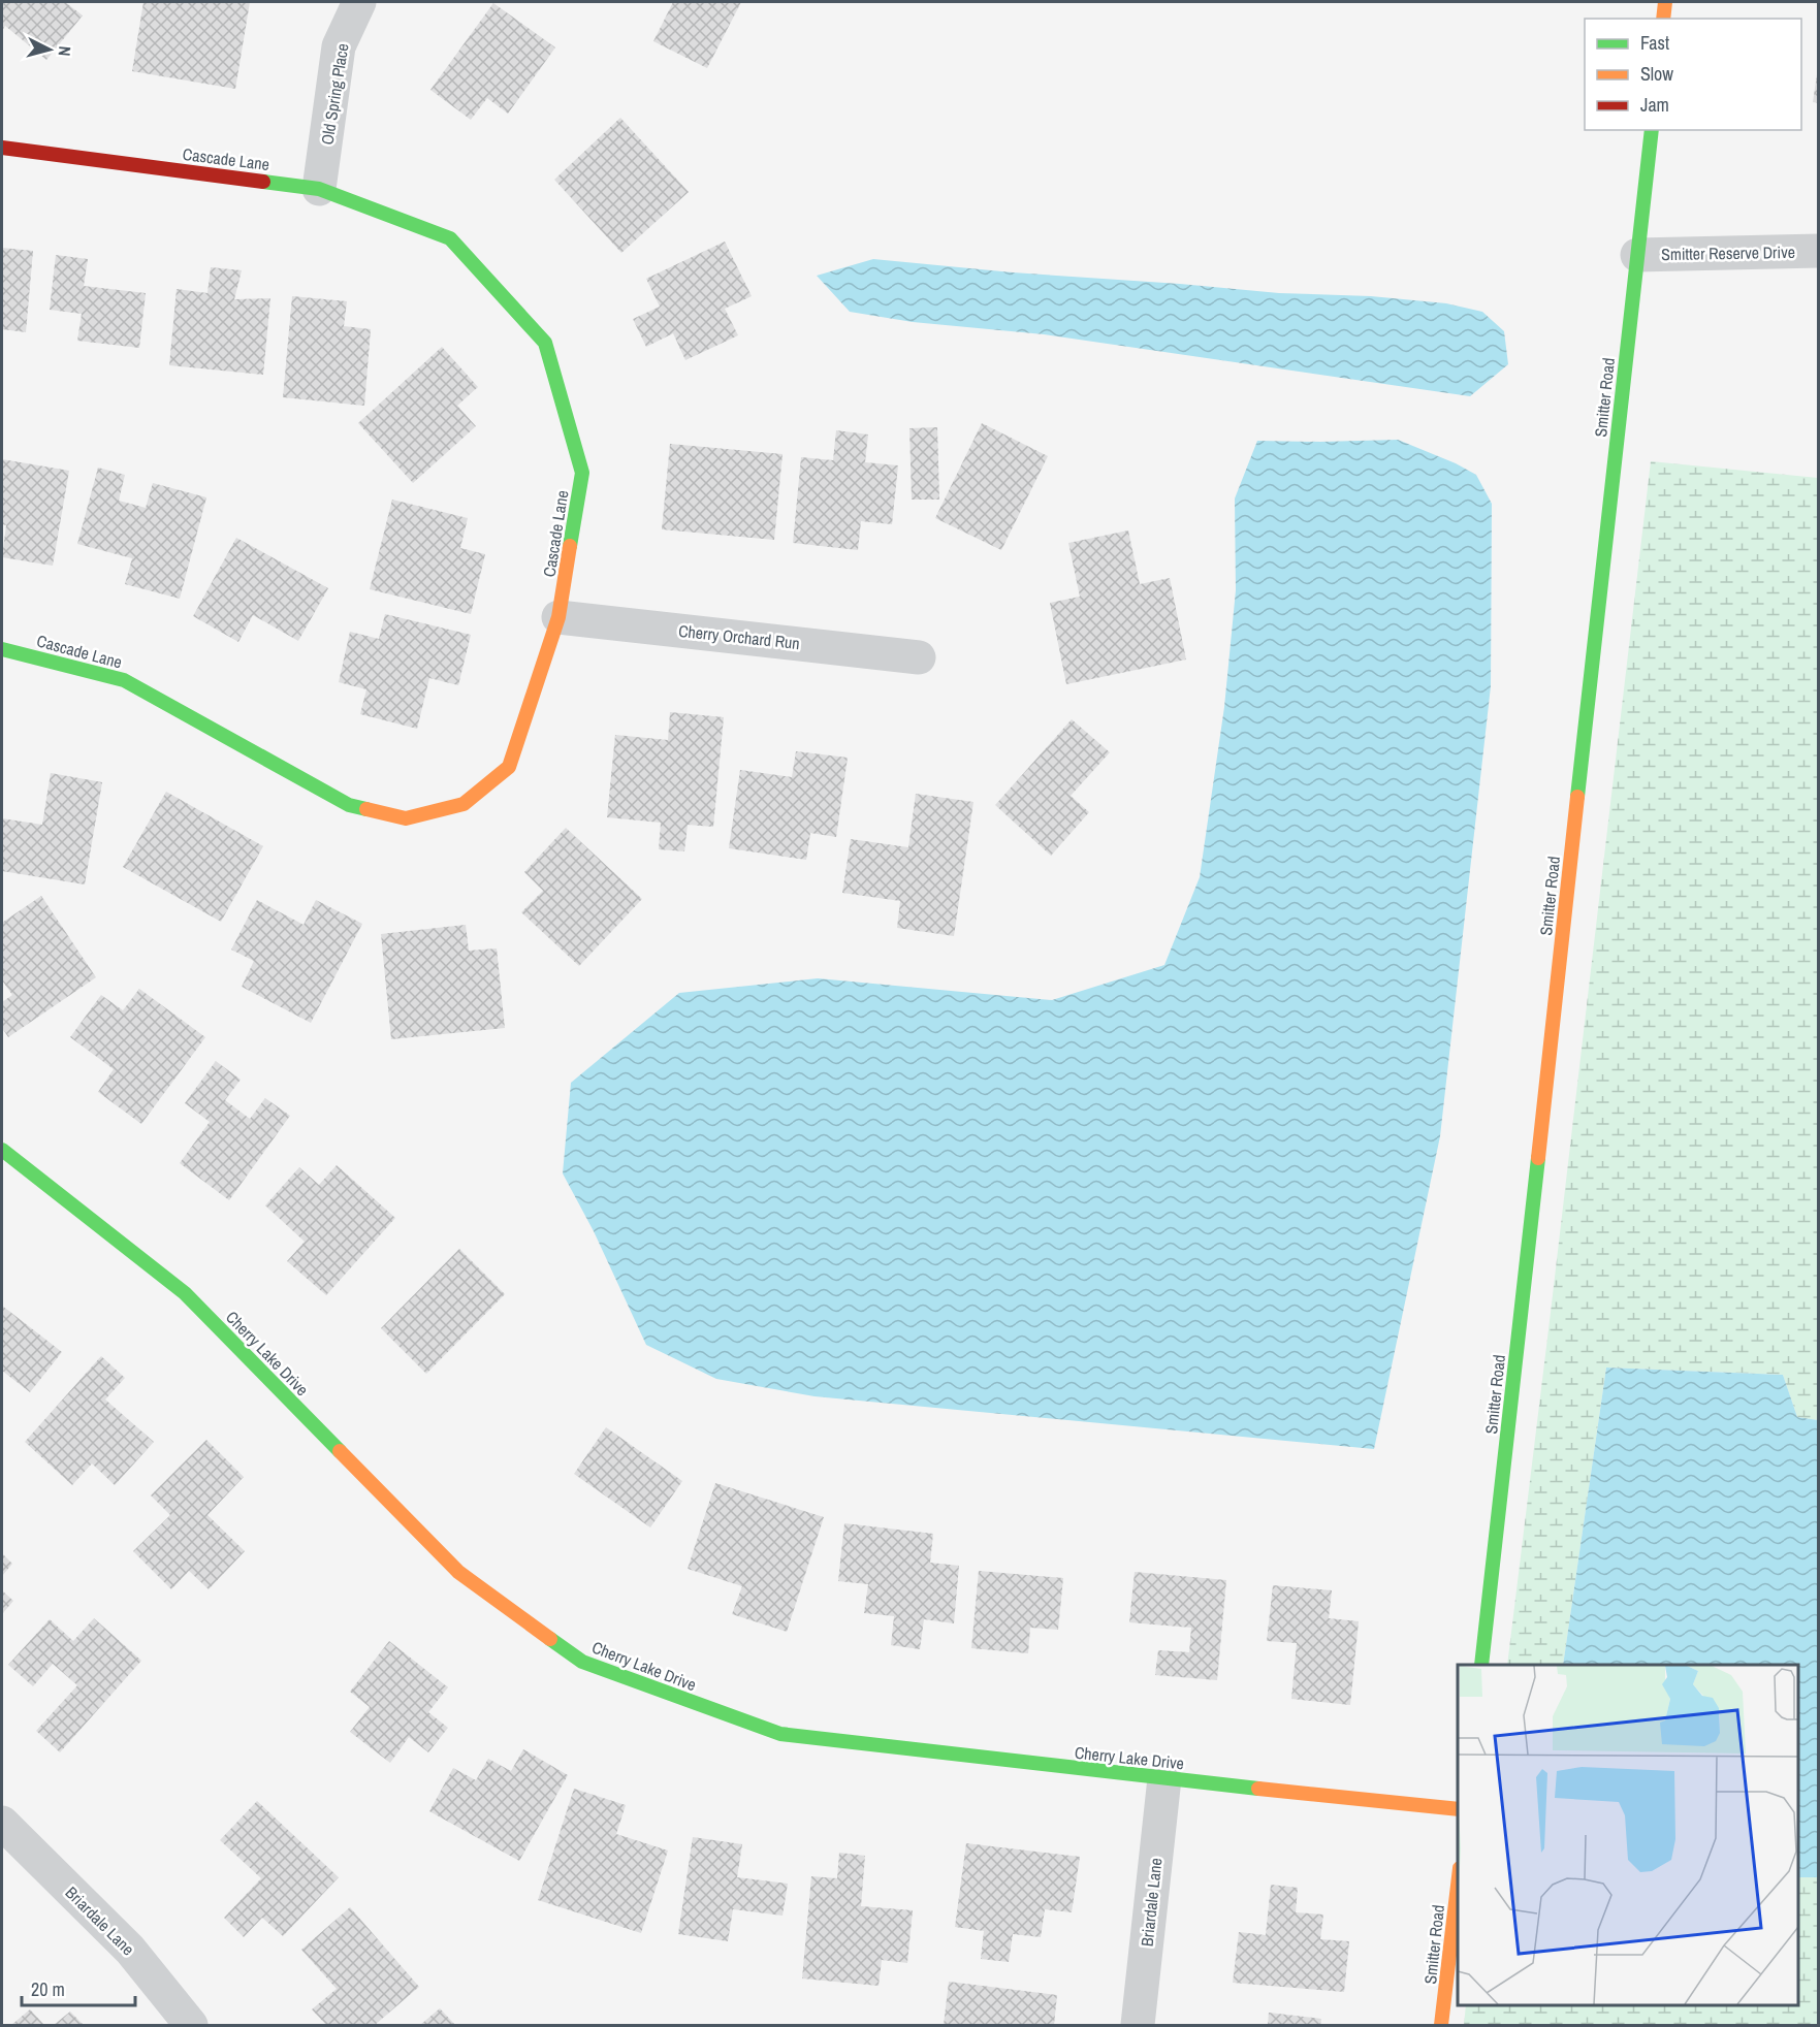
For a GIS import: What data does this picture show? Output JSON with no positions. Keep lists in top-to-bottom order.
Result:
{
  "streets": {
    "street": [
      "Old Spring Place",
      "Cascade Lane",
      "Smitter Reserve Drive",
      "Smitter Road",
      "Cherry Orchard Run",
      "Cherry Lake Drive",
      "Briardale Lane"
    ]
  },
  "crossings": [
    ["Old Spring Place", "Cascade Lane"],
    ["Cascade Lane", "Cherry Orchard Run"],
    ["Smitter Reserve Drive", "Smitter Road"],
    ["Cherry Lake Drive", "Briardale Lane"]
  ],
  "legend": ["Fast", "Slow", "Jam"],
  "scale_bar": "20 m",
  "north": "right"
}
